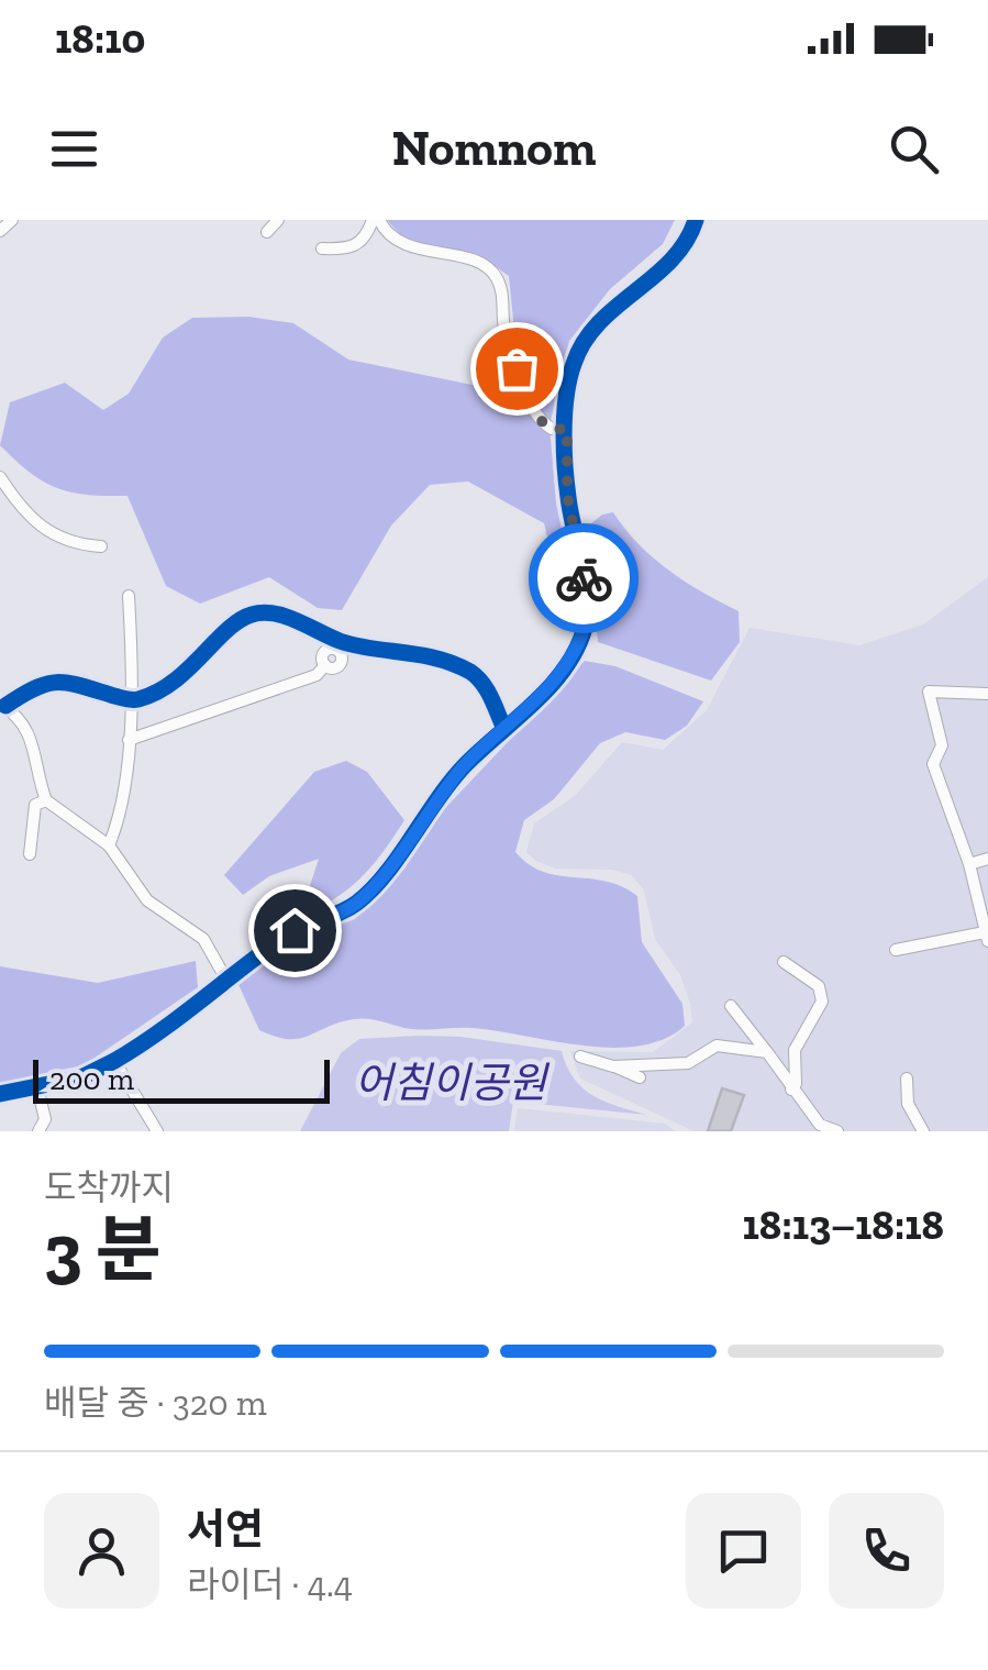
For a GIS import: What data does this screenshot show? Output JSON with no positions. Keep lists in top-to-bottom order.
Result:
{
  "parks": ["어침이공원"],
  "scale_bar": "200 m",
  "page": {
    "status": "18:10",
    "header": "Nomnom",
    "scale": "200 m",
    "heading": ["3 분", "도착까지", "18:13–18:18"],
    "panel": ["서연", "라이더 · 4.4"],
    "bar": "배달 중 · 320 m"
  }
}
